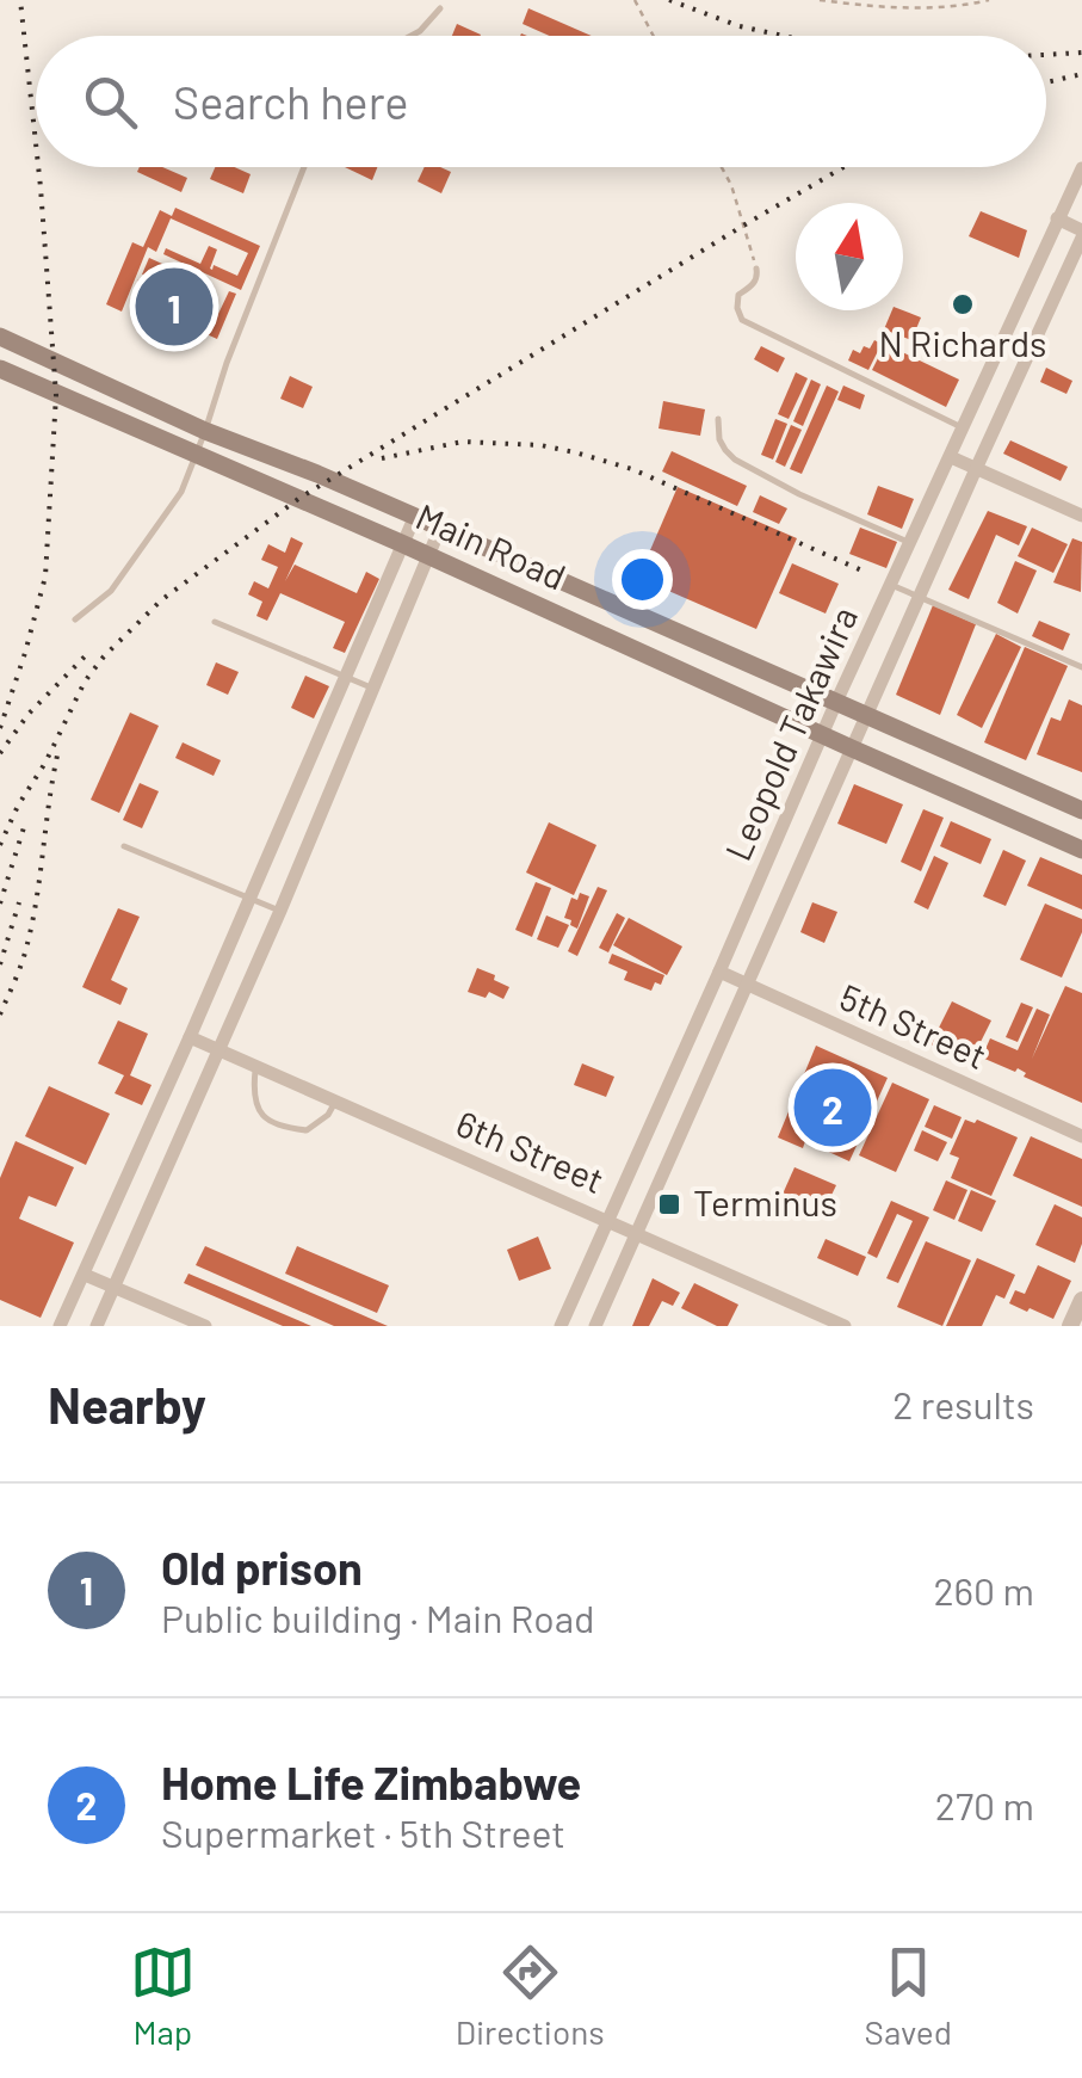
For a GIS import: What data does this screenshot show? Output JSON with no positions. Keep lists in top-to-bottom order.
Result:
{
  "streets": {
    "main road": ["Main Road"],
    "street": ["Leopold Takawira", "5th Street", "6th Street"]
  },
  "crossings": [
    ["Main Road", "Leopold Takawira"],
    ["Leopold Takawira", "5th Street"],
    ["Leopold Takawira", "6th Street"]
  ],
  "places": {
    "other": ["N Richards"],
    "transit": ["Terminus"]
  },
  "north": "top",
  "page": {
    "search": "Search here",
    "pins": ["1", "2"],
    "heading": ["Nearby", "2 results"],
    "list": [
      {
        "mark": "1",
        "name": "Old prison",
        "note": "Public building · Main Road",
        "value": "260 m"
      },
      {
        "mark": "2",
        "name": "Home Life Zimbabwe",
        "note": "Supermarket · 5th Street",
        "value": "270 m"
      }
    ],
    "nav": ["Map", "Directions", "Saved"]
  }
}
